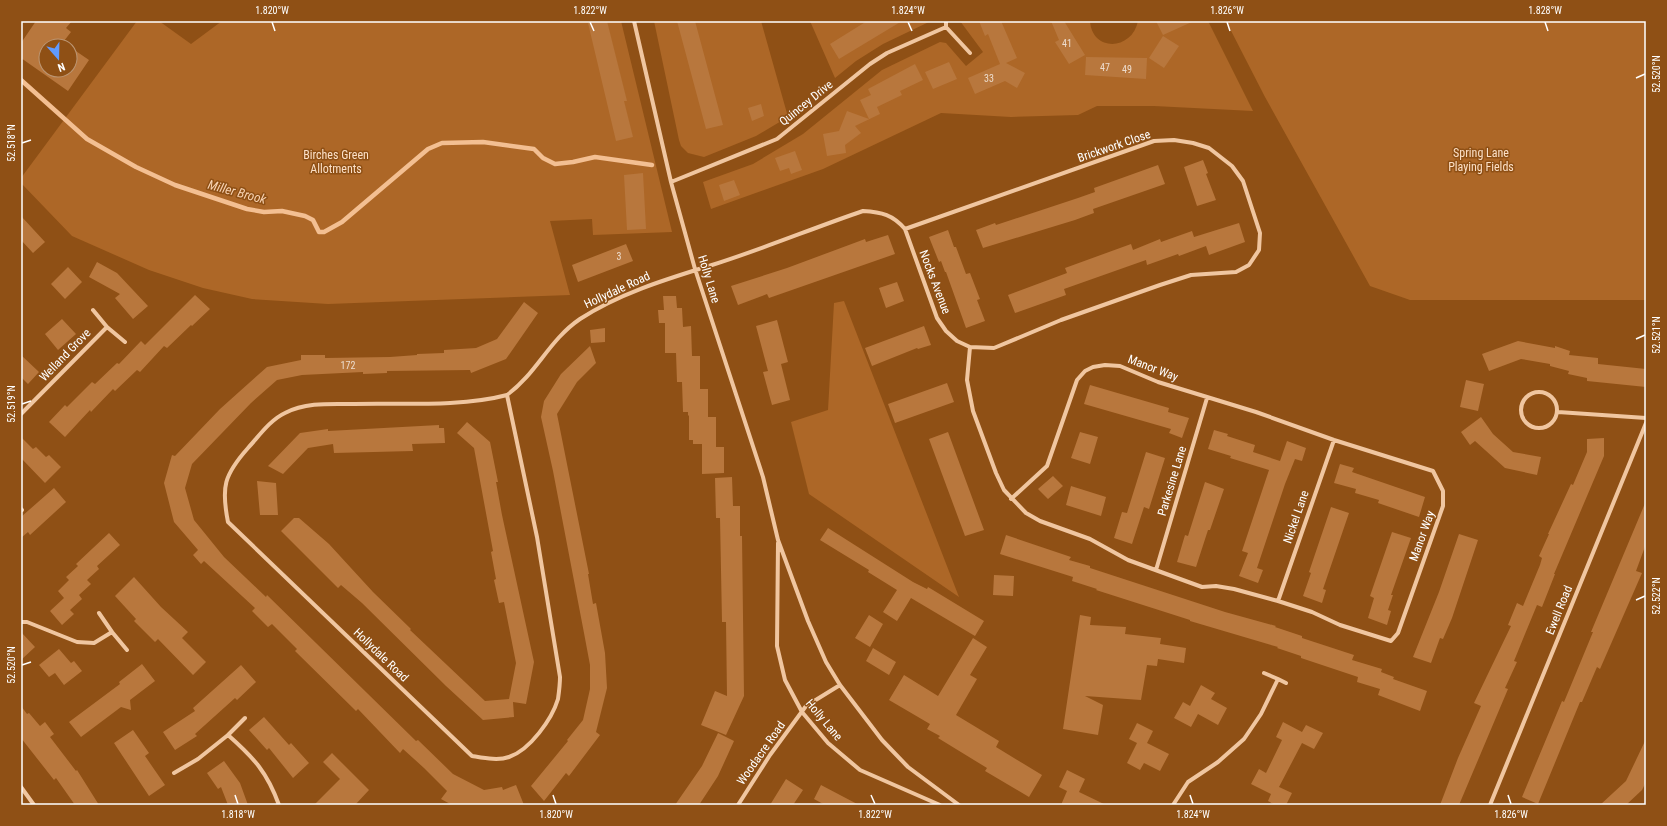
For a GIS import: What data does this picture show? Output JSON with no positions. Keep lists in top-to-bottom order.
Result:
{
  "streets": {
    "street": [
      "Quincey Drive",
      "Brickwork Close",
      "Holly Lane",
      "Nocks Avenue",
      "Hollydale Road",
      "Welland Grove",
      "Manor Way",
      "Parkesine Lane",
      "Nickel Lane",
      "Ewell Road",
      "Woodacre Road"
    ]
  },
  "crossings": [
    ["Quincey Drive", "Holly Lane"],
    ["Brickwork Close", "Nocks Avenue"],
    ["Holly Lane", "Nocks Avenue"],
    ["Holly Lane", "Hollydale Road"],
    ["Holly Lane", "Woodacre Road"],
    ["Nocks Avenue", "Hollydale Road"],
    ["Nocks Avenue", "Manor Way"],
    ["Manor Way", "Parkesine Lane"],
    ["Manor Way", "Nickel Lane"]
  ],
  "water": ["Miller Brook"],
  "parks": ["Spring Lane Playing Fields", "Birches Green Allotments"],
  "house_numbers": [
    "41",
    "47",
    "49",
    "33",
    "3",
    "172"
  ],
  "north": "bottom",
  "coordinates": [
    "1.820°W",
    "1.822°W",
    "1.824°W",
    "1.826°W",
    "1.828°W",
    "52.520°N",
    "52.518°N",
    "52.521°N",
    "52.519°N",
    "52.522°N",
    "1.818°W"
  ]
}
